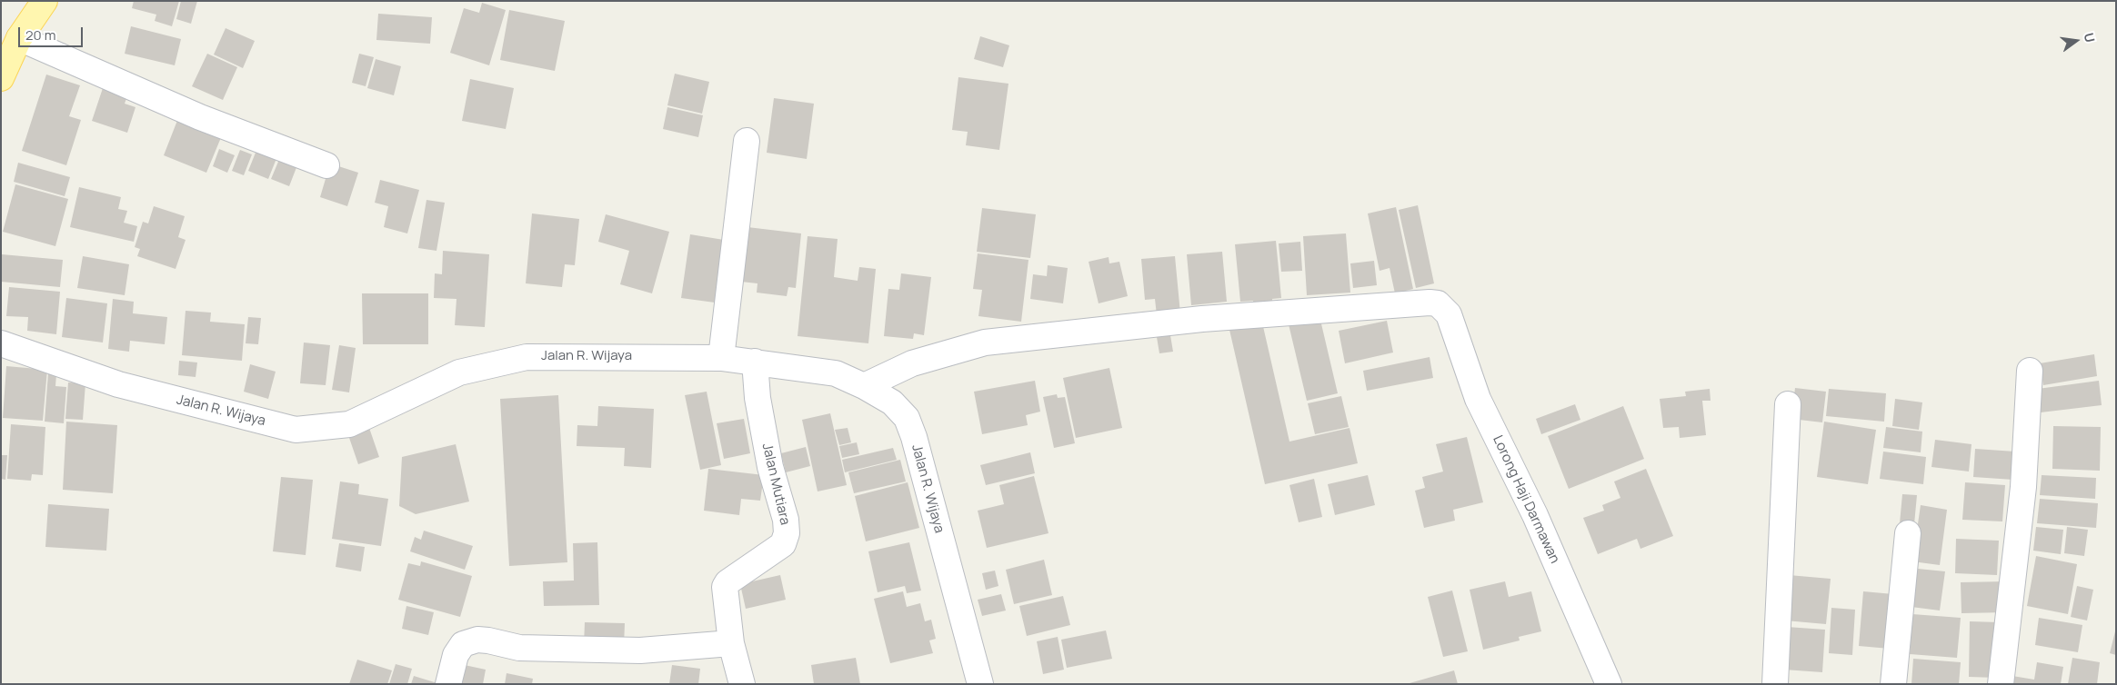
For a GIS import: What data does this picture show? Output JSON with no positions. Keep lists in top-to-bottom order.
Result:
{
  "streets": {
    "street": ["Jalan R. Wijaya", "Jalan Mutiara", "Lorong Haji Darmawan"]
  },
  "crossings": [
    ["Jalan R. Wijaya", "Jalan Mutiara"],
    ["Jalan R. Wijaya", "Lorong Haji Darmawan"]
  ],
  "scale_bar": "20 m",
  "north": "right"
}
